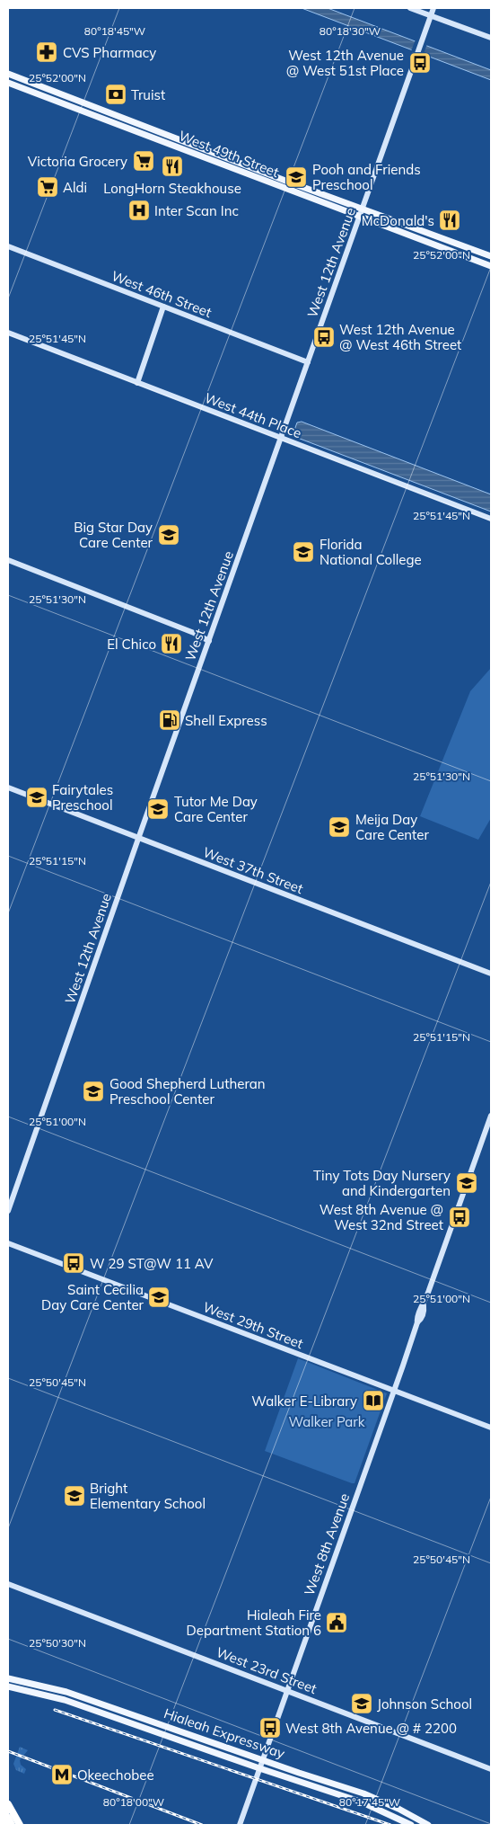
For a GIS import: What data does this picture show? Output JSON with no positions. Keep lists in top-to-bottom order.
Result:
{
  "streets": {
    "main road": ["West 49th Street", "Hialeah Expressway"],
    "street": [
      "West 12th Avenue",
      "West 46th Street",
      "West 44th Place",
      "West 37th Street",
      "West 29th Street",
      "West 8th Avenue",
      "West 23rd Street"
    ]
  },
  "crossings": [
    ["West 49th Street", "West 12th Avenue"],
    ["West 12th Avenue", "West 46th Street"],
    ["West 12th Avenue", "West 44th Place"],
    ["West 12th Avenue", "West 37th Street"],
    ["West 29th Street", "West 8th Avenue"],
    ["West 8th Avenue", "West 23rd Street"],
    ["West 8th Avenue", "Hialeah Expressway"]
  ],
  "parks": ["Walker Park"],
  "places": {
    "pharmacy": ["CVS Pharmacy"],
    "bus stop": [
      "West 12th Avenue @ West 51st Place",
      "West 12th Avenue @ West 46th Street",
      "West 8th Avenue @ West 32nd Street",
      "W 29 ST@W 11 AV",
      "West 8th Avenue @ # 2200"
    ],
    "bank": ["Truist"],
    "supermarket": ["Victoria Grocery", "Aldi"],
    "restaurant": ["LongHorn Steakhouse", "McDonald's", "El Chico"],
    "school or university": [
      "Pooh and Friends Preschool",
      "Big Star Day Care Center",
      "Florida National College",
      "Fairytales Preschool",
      "Tutor Me Day Care Center",
      "Meija Day Care Center",
      "Good Shepherd Lutheran Preschool Center",
      "Tiny Tots Day Nursery and Kindergarten",
      "Saint Cecilia Day Care Center",
      "Bright Elementary School",
      "Johnson School"
    ],
    "hospital": ["Inter Scan Inc"],
    "fuel station": ["Shell Express"],
    "library": ["Walker E-Library"],
    "public building": ["Hialeah Fire Department Station 6"],
    "metro station": ["Okeechobee"]
  },
  "coordinates": [
    "80°18'45\"W",
    "80°18'30\"W",
    "25°52'00\"N",
    "25°51'45\"N",
    "25°51'30\"N",
    "25°51'15\"N",
    "25°51'00\"N",
    "25°50'45\"N",
    "25°50'30\"N",
    "80°18'00\"W",
    "80°17'45\"W"
  ]
}
